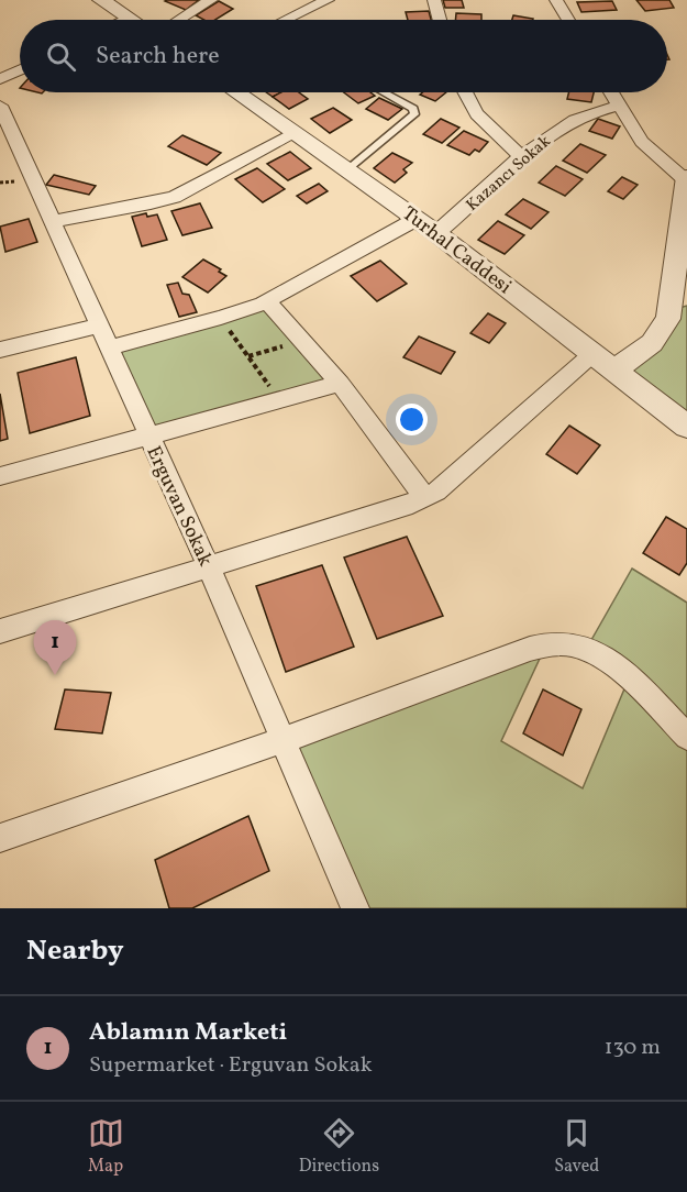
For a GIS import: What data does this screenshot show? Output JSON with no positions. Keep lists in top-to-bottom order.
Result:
{
  "streets": {
    "street": ["Kazancı Sokak", "Turhal Caddesi", "Erguvan Sokak"]
  },
  "crossings": [
    ["Kazancı Sokak", "Turhal Caddesi"]
  ],
  "page": {
    "search": "Search here",
    "pins": "1",
    "heading": "Nearby",
    "list": [
      {
        "mark": "1",
        "name": "Ablamın Marketi",
        "note": "Supermarket · Erguvan Sokak",
        "value": "130 m"
      }
    ],
    "nav": ["Map", "Directions", "Saved"]
  }
}
